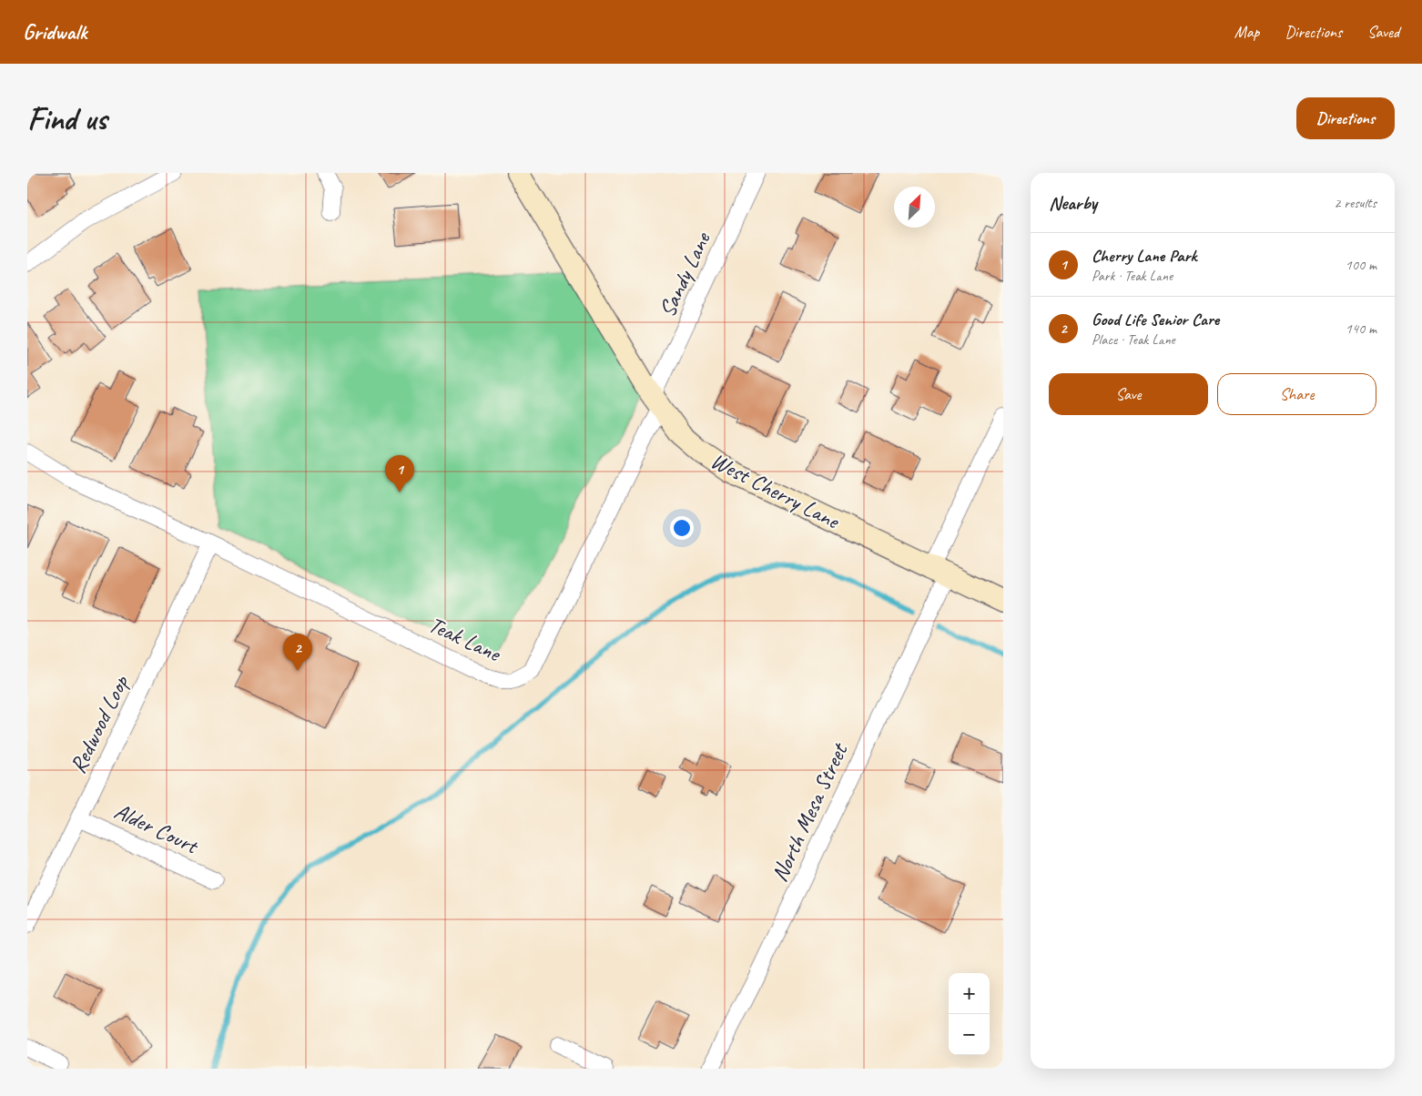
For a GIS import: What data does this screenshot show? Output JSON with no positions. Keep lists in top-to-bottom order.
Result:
{
  "streets": {
    "street": [
      "Sandy Lane",
      "West Cherry Lane",
      "Teak Lane",
      "Redwood Loop",
      "North Mesa Street",
      "Alder Court"
    ]
  },
  "crossings": [
    ["Sandy Lane", "West Cherry Lane"],
    ["Sandy Lane", "Teak Lane"],
    ["West Cherry Lane", "Teak Lane"],
    ["West Cherry Lane", "North Mesa Street"],
    ["Teak Lane", "Redwood Loop"],
    ["Redwood Loop", "Alder Court"]
  ],
  "north": "top right",
  "page": {
    "header": "Gridwalk",
    "nav": ["Map", "Directions", "Saved"],
    "buttons": [
      "Directions",
      ["Save", "Share"]
    ],
    "title": "Find us",
    "heading": ["Nearby", "2 results"],
    "list": [
      {
        "mark": "1",
        "name": "Cherry Lane Park",
        "note": "Park · Teak Lane",
        "value": "100 m"
      },
      {
        "mark": "2",
        "name": "Good Life Senior Care",
        "note": "Place · Teak Lane",
        "value": "140 m"
      }
    ],
    "pins": ["1", "2"],
    "map_buttons": ["+", "−"]
  }
}
